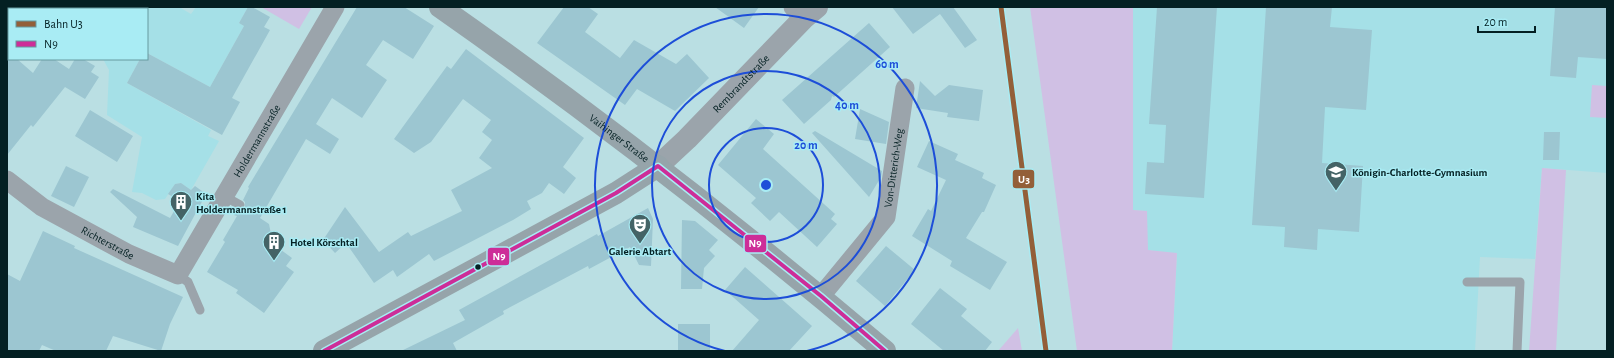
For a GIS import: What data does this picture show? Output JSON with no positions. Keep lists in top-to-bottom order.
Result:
{
  "streets": {
    "main road": ["Rembrandtstraße", "Vaihinger Straße"],
    "street": ["Holdermannstraße", "Von-Ditterich-Weg", "Richterstraße"]
  },
  "crossings": [
    ["Rembrandtstraße", "Vaihinger Straße"],
    ["Vaihinger Straße", "Von-Ditterich-Weg"],
    ["Holdermannstraße", "Richterstraße"]
  ],
  "places": {
    "school or university": ["Königin-Charlotte-Gymnasium"],
    "building": ["Kita Holdermannstraße 1", "Hotel Körschtal"],
    "theatre": ["Galerie Abtart"]
  },
  "lines": ["rail line U3", "transit line N9"],
  "legend": ["Bahn U3", "N9"],
  "scale_bar": "20 m",
  "rings": ["60 m", "40 m", "20 m"]
}
